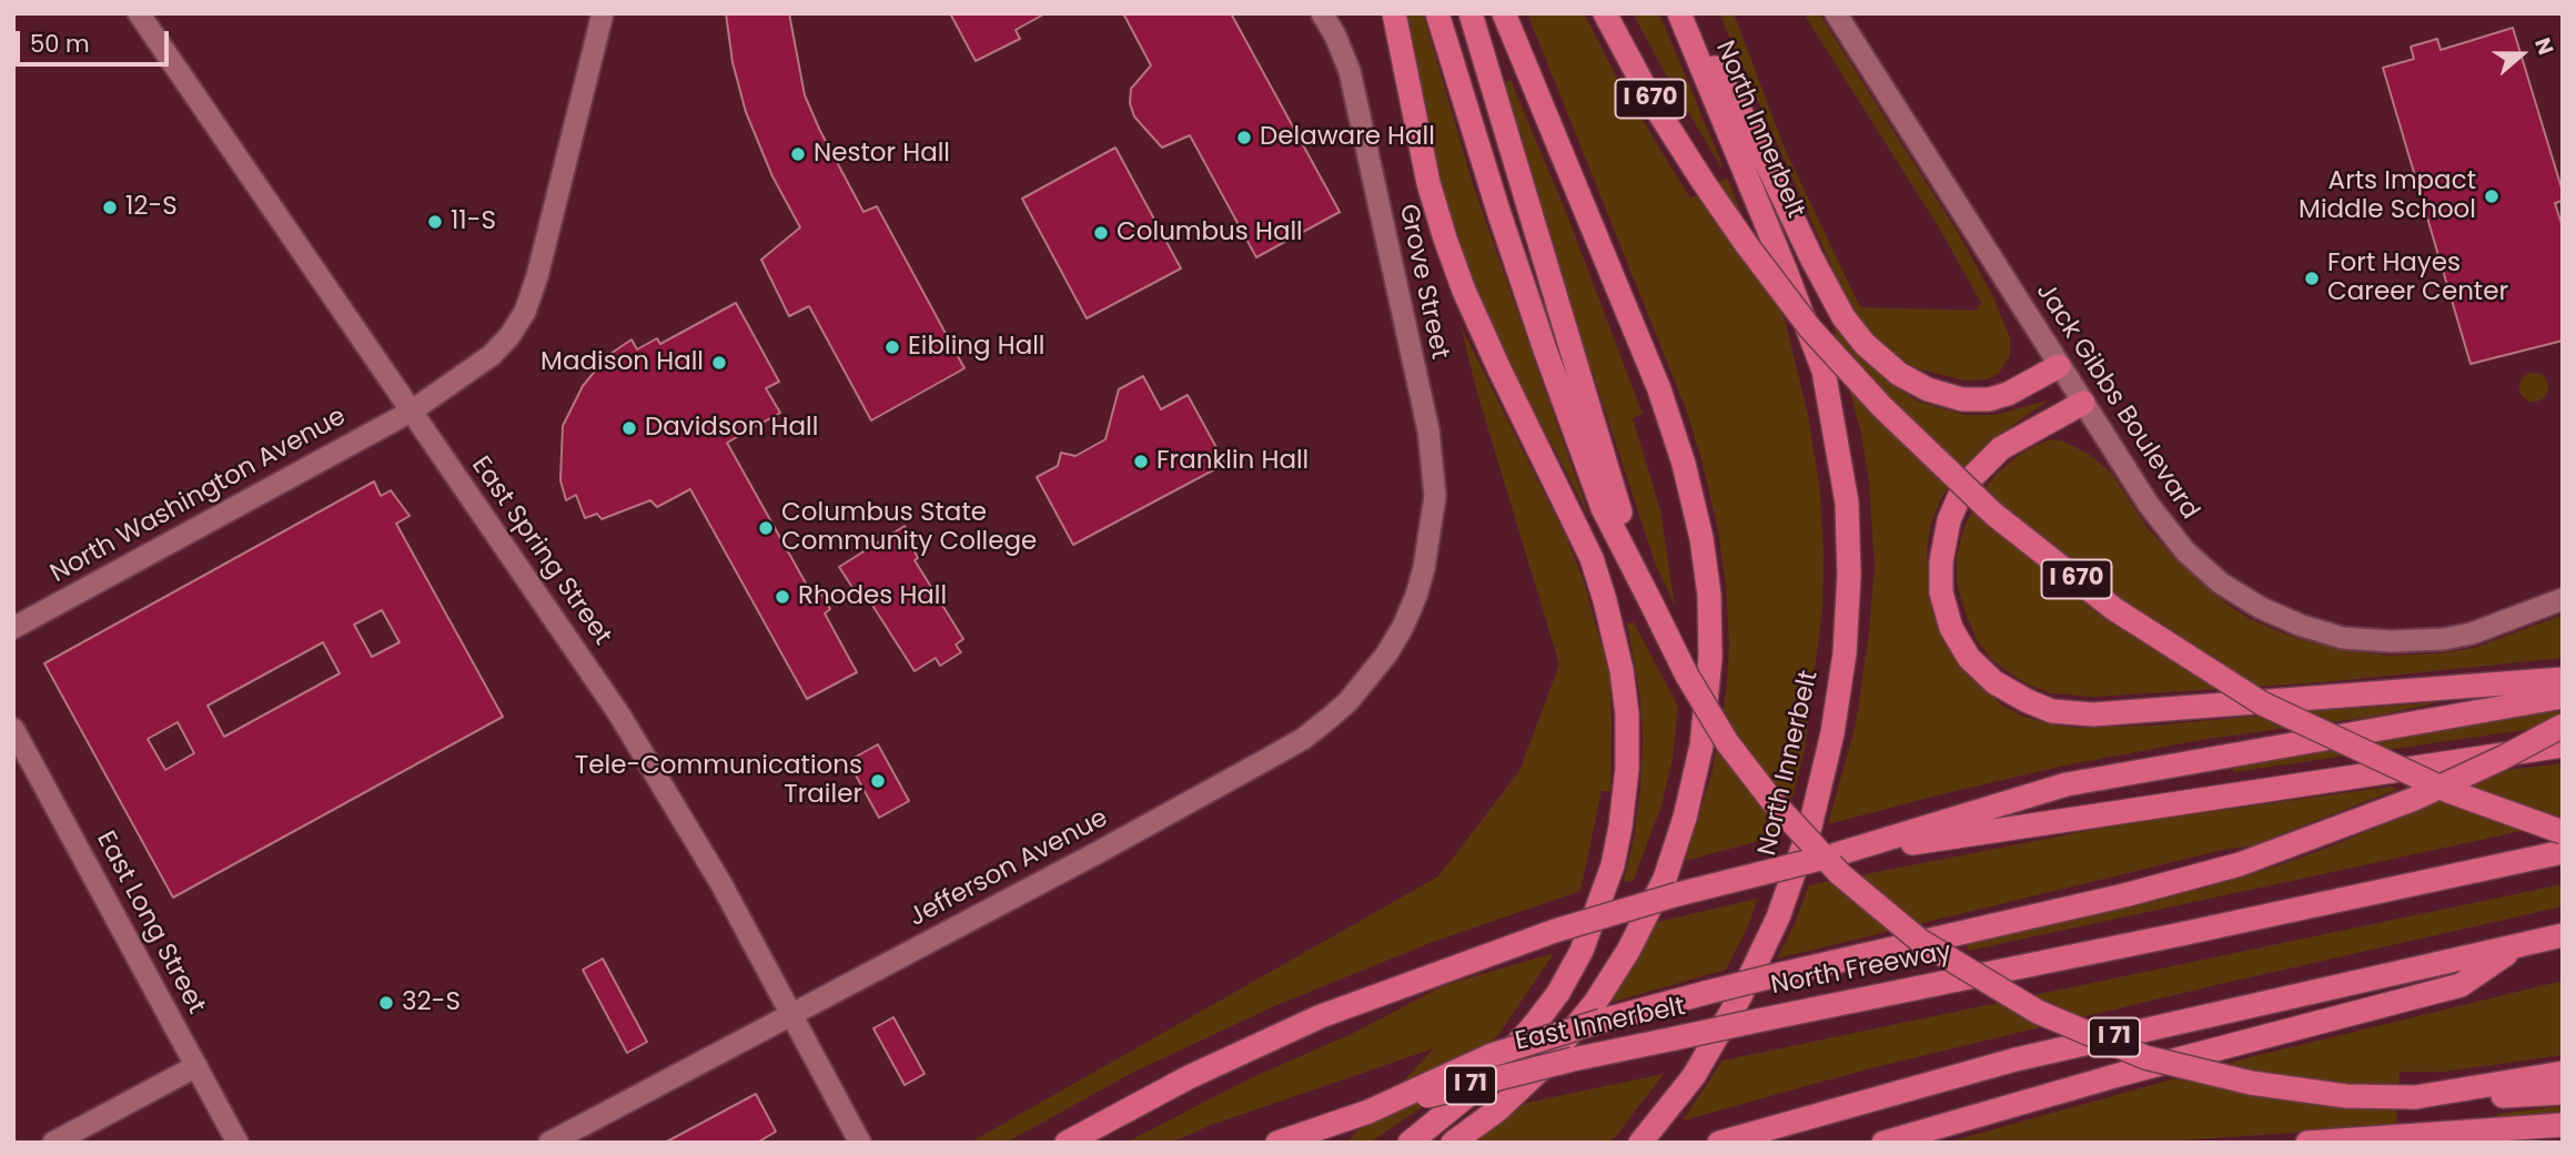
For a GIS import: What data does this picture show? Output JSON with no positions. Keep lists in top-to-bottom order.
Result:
{
  "streets": {
    "highway": [
      "I 670",
      "North Innerbelt",
      "North Freeway",
      "East Innerbelt",
      "I 71"
    ],
    "street": [
      "Grove Street",
      "Jack Gibbs Boulevard",
      "North Washington Avenue",
      "East Spring Street",
      "Jefferson Avenue",
      "East Long Street"
    ]
  },
  "crossings": [
    ["Grove Street", "Jefferson Avenue"],
    ["North Washington Avenue", "East Spring Street"],
    ["East Spring Street", "Jefferson Avenue"],
    ["North Freeway", "East Innerbelt"]
  ],
  "places": [
    "Delaware Hall",
    "Nestor Hall",
    "Arts Impact Middle School",
    "12-S",
    "11-S",
    "Columbus Hall",
    "Fort Hayes Career Center",
    "Eibling Hall",
    "Madison Hall",
    "Davidson Hall",
    "Franklin Hall",
    "Columbus State Community College",
    "Rhodes Hall",
    "Tele-Communications Trailer",
    "32-S"
  ],
  "scale_bar": "50 m",
  "north": "right"
}
